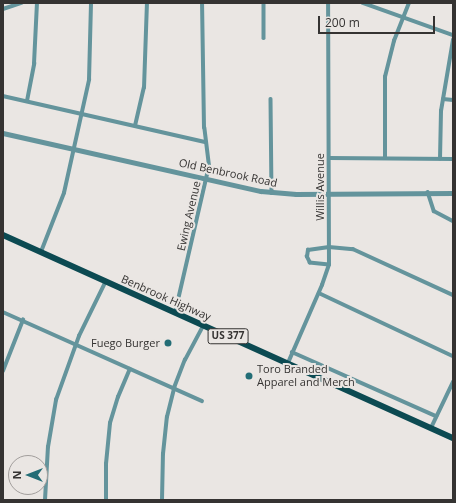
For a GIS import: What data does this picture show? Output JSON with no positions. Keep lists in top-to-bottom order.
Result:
{
  "streets": {
    "main road": ["Benbrook Highway", "US 377"],
    "street": ["Old Benbrook Road", "Willis Avenue", "Ewing Avenue"]
  },
  "crossings": [
    ["Old Benbrook Road", "Willis Avenue"],
    ["Old Benbrook Road", "Ewing Avenue"],
    ["Willis Avenue", "Benbrook Highway"],
    ["Ewing Avenue", "Benbrook Highway"]
  ],
  "places": ["Fuego Burger", "Toro Branded Apparel and Merch"],
  "scale_bar": "200 m",
  "north": "left"
}
